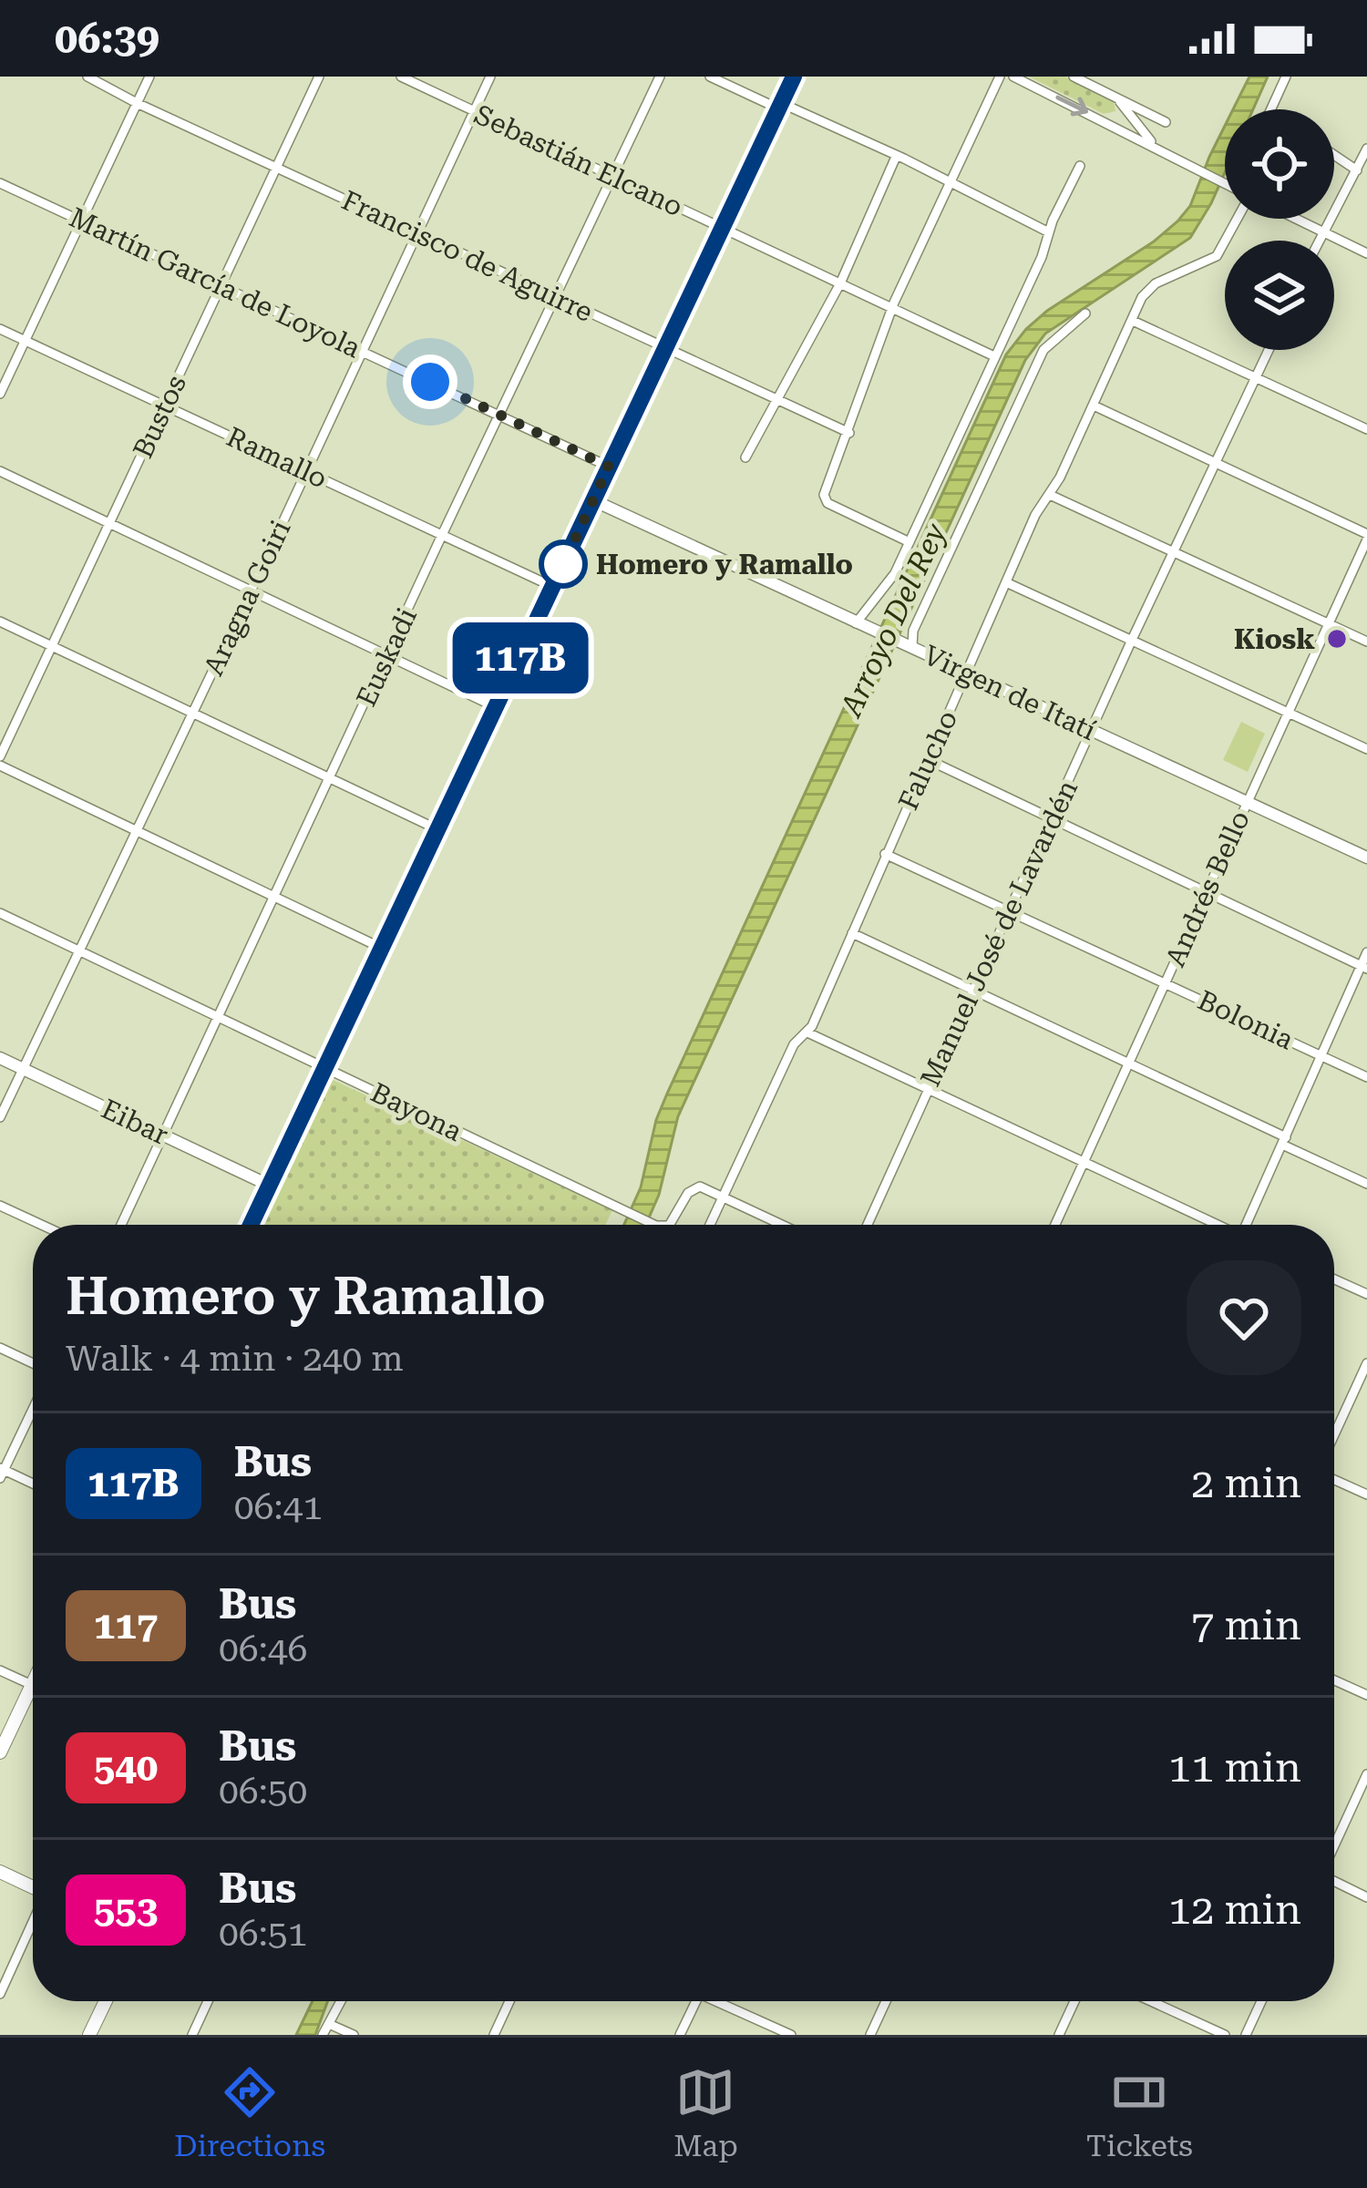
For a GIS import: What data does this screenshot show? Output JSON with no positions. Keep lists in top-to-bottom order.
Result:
{
  "streets": {
    "street": [
      "Sebastián Elcano",
      "Francisco de Aguirre",
      "Martín García de Loyola",
      "Bustos",
      "Ramallo",
      "Aragna Goiri",
      "Euskadi",
      "Virgen de Itatí",
      "Falucho",
      "Andrés Bello",
      "Manuel José de Lavardén",
      "Bolonia",
      "Bayona",
      "Eibar"
    ]
  },
  "crossings": [
    ["Sebastián Elcano", "Aragna Goiri"],
    ["Sebastián Elcano", "Euskadi"],
    ["Francisco de Aguirre", "Bustos"],
    ["Francisco de Aguirre", "Aragna Goiri"],
    ["Francisco de Aguirre", "Euskadi"],
    ["Martín García de Loyola", "Bustos"],
    ["Martín García de Loyola", "Aragna Goiri"],
    ["Martín García de Loyola", "Euskadi"],
    ["Bustos", "Ramallo"],
    ["Ramallo", "Aragna Goiri"],
    ["Ramallo", "Euskadi"],
    ["Aragna Goiri", "Bayona"],
    ["Aragna Goiri", "Eibar"],
    ["Euskadi", "Bayona"],
    ["Euskadi", "Eibar"],
    ["Virgen de Itatí", "Falucho"],
    ["Virgen de Itatí", "Andrés Bello"],
    ["Virgen de Itatí", "Manuel José de Lavardén"],
    ["Falucho", "Bolonia"],
    ["Falucho", "Bayona"],
    ["Andrés Bello", "Bolonia"],
    ["Manuel José de Lavardén", "Bolonia"]
  ],
  "water": ["Arroyo Del Rey"],
  "places": ["Homero y Ramallo", "Kiosk"],
  "lines": ["bus line 117B"],
  "page": {
    "status": "06:39",
    "on_map": "117B",
    "heading": ["Homero y Ramallo", "Walk · 4 min · 240 m"],
    "list": [
      {
        "mark": "117B",
        "name": "Bus",
        "note": "06:41",
        "value": "2 min"
      },
      {
        "mark": "117",
        "name": "Bus",
        "note": "06:46",
        "value": "7 min"
      },
      {
        "mark": "540",
        "name": "Bus",
        "note": "06:50",
        "value": "11 min"
      },
      {
        "mark": "553",
        "name": "Bus",
        "note": "06:51",
        "value": "12 min"
      }
    ],
    "tabs": ["Directions", "Map", "Tickets"]
  }
}
